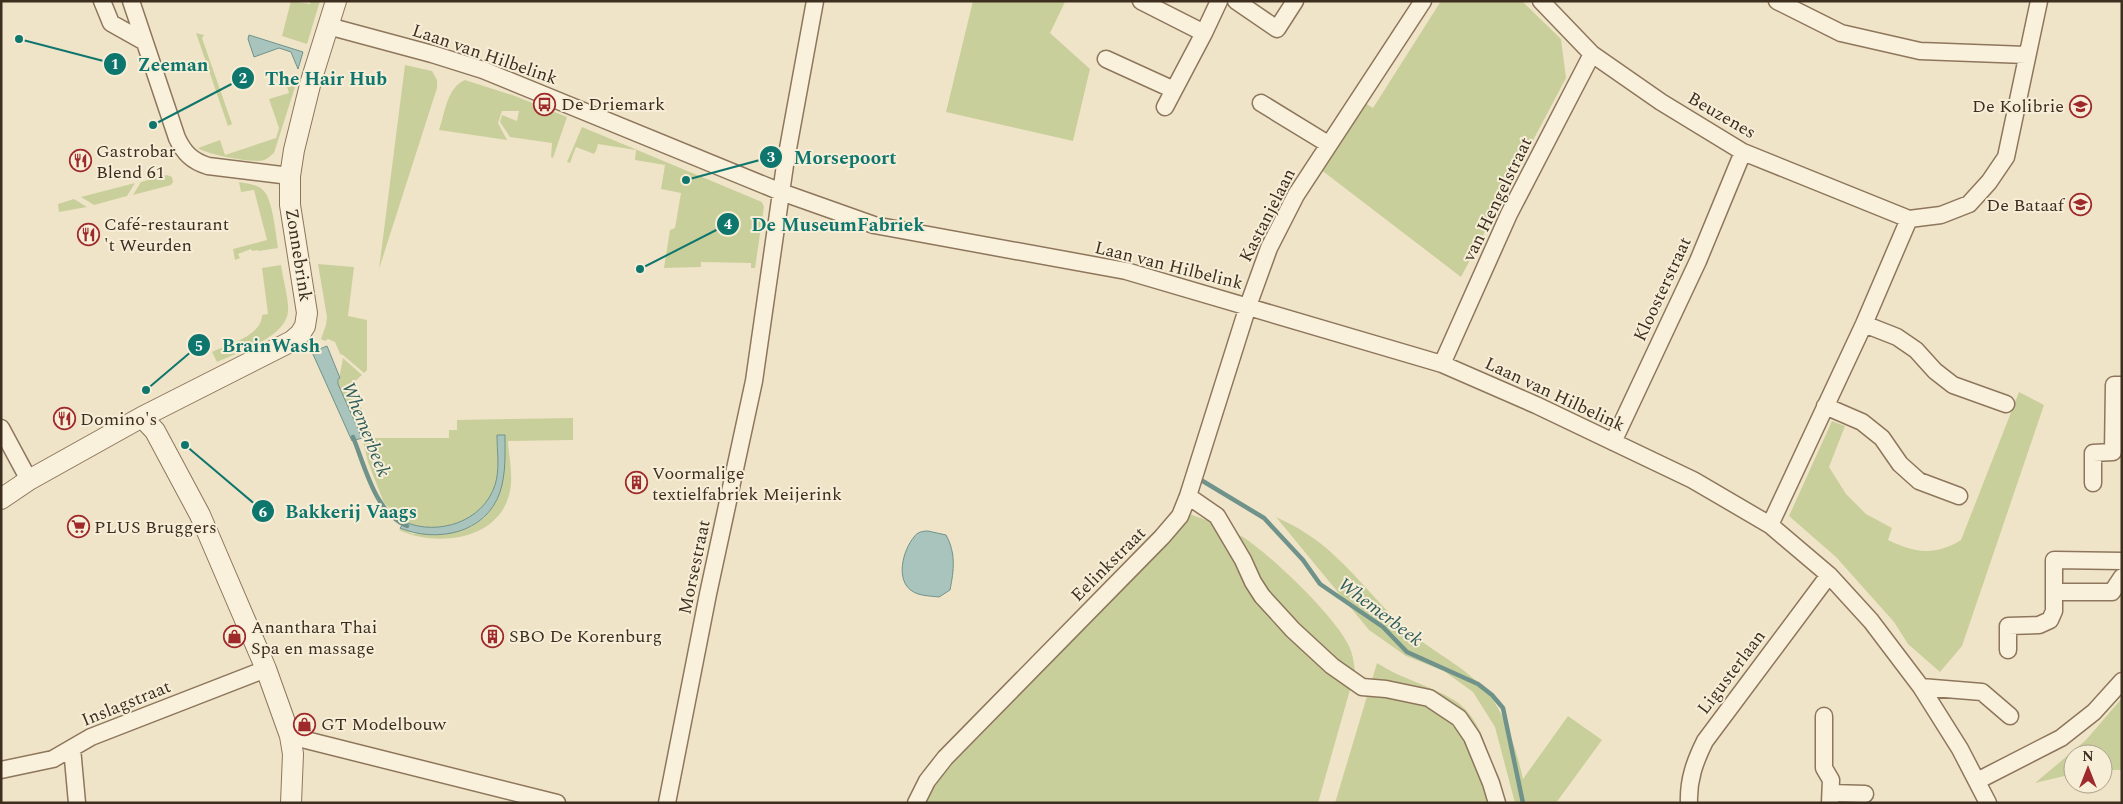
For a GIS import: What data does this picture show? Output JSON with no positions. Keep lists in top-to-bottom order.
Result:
{
  "streets": {
    "street": [
      "Laan van Hilbelink",
      "Beuzenes",
      "van Hengelstraat",
      "Kastanjelaan",
      "Zonnebrink",
      "Kloosterstraat",
      "Eelinkstraat",
      "Morsestraat",
      "Ligusterlaan",
      "Inslagstraat"
    ]
  },
  "crossings": [
    ["Laan van Hilbelink", "van Hengelstraat"],
    ["Laan van Hilbelink", "Kastanjelaan"],
    ["Laan van Hilbelink", "Zonnebrink"],
    ["Laan van Hilbelink", "Kloosterstraat"],
    ["Laan van Hilbelink", "Eelinkstraat"],
    ["Laan van Hilbelink", "Morsestraat"],
    ["Laan van Hilbelink", "Ligusterlaan"],
    ["Beuzenes", "van Hengelstraat"],
    ["Beuzenes", "Kloosterstraat"],
    ["Kastanjelaan", "Eelinkstraat"]
  ],
  "water": ["Whemerbeek"],
  "places": {
    "other": [
      "Zeeman",
      "The Hair Hub",
      "Morsepoort",
      "De MuseumFabriek",
      "BrainWash",
      "Bakkerij Vaags"
    ],
    "bus stop": ["De Driemark"],
    "school or university": ["De Kolibrie", "De Bataaf"],
    "restaurant": ["Gastrobar Blend 61", "Café-restaurant 't Weurden", "Domino's"],
    "building": ["Voormalige textielfabriek Meijerink", "SBO De Korenburg"],
    "supermarket": ["PLUS Bruggers"],
    "shop": ["Ananthara Thai Spa en massage", "GT Modelbouw"]
  },
  "north": "top"
}
